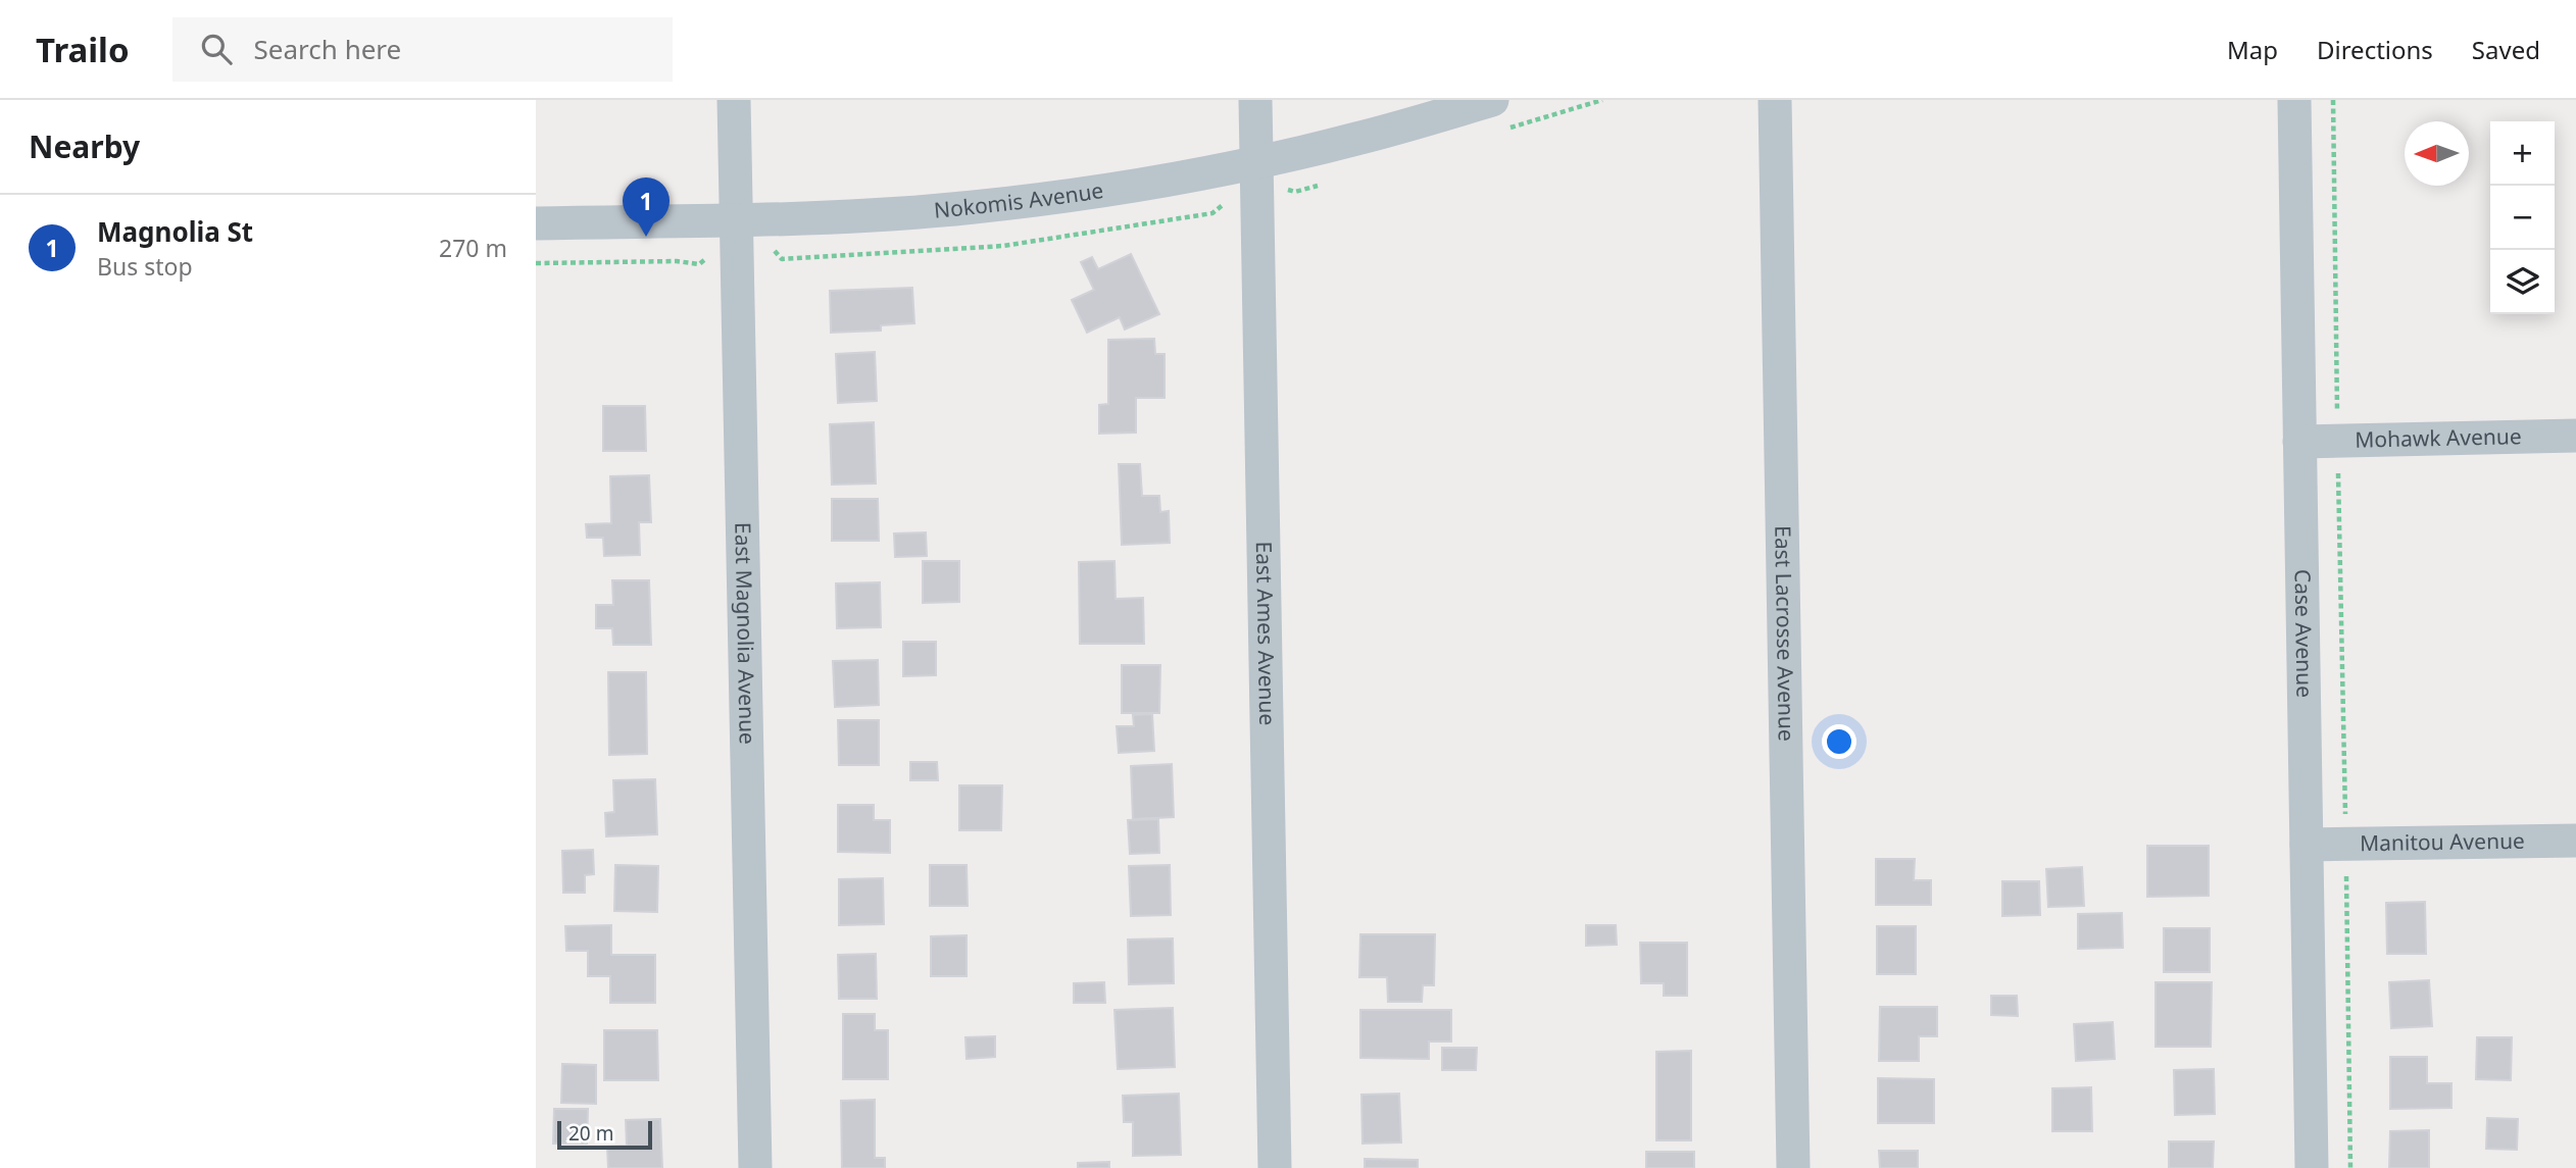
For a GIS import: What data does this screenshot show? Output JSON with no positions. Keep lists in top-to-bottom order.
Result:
{
  "streets": {
    "street": [
      "Nokomis Avenue",
      "Mohawk Avenue",
      "East Magnolia Avenue",
      "East Ames Avenue",
      "East Lacrosse Avenue",
      "Case Avenue",
      "Manitou Avenue"
    ]
  },
  "crossings": [
    ["Nokomis Avenue", "East Magnolia Avenue"],
    ["Nokomis Avenue", "East Ames Avenue"],
    ["Mohawk Avenue", "Case Avenue"],
    ["Case Avenue", "Manitou Avenue"]
  ],
  "scale_bar": "20 m",
  "north": "left",
  "page": {
    "header": "Trailo",
    "search": "Search here",
    "nav": ["Map", "Directions", "Saved"],
    "heading": "Nearby",
    "map_buttons": ["+", "−"],
    "pins": "1",
    "list": [
      {
        "mark": "1",
        "name": "Magnolia St",
        "note": "Bus stop",
        "value": "270 m"
      }
    ],
    "scale": "20 m"
  }
}
